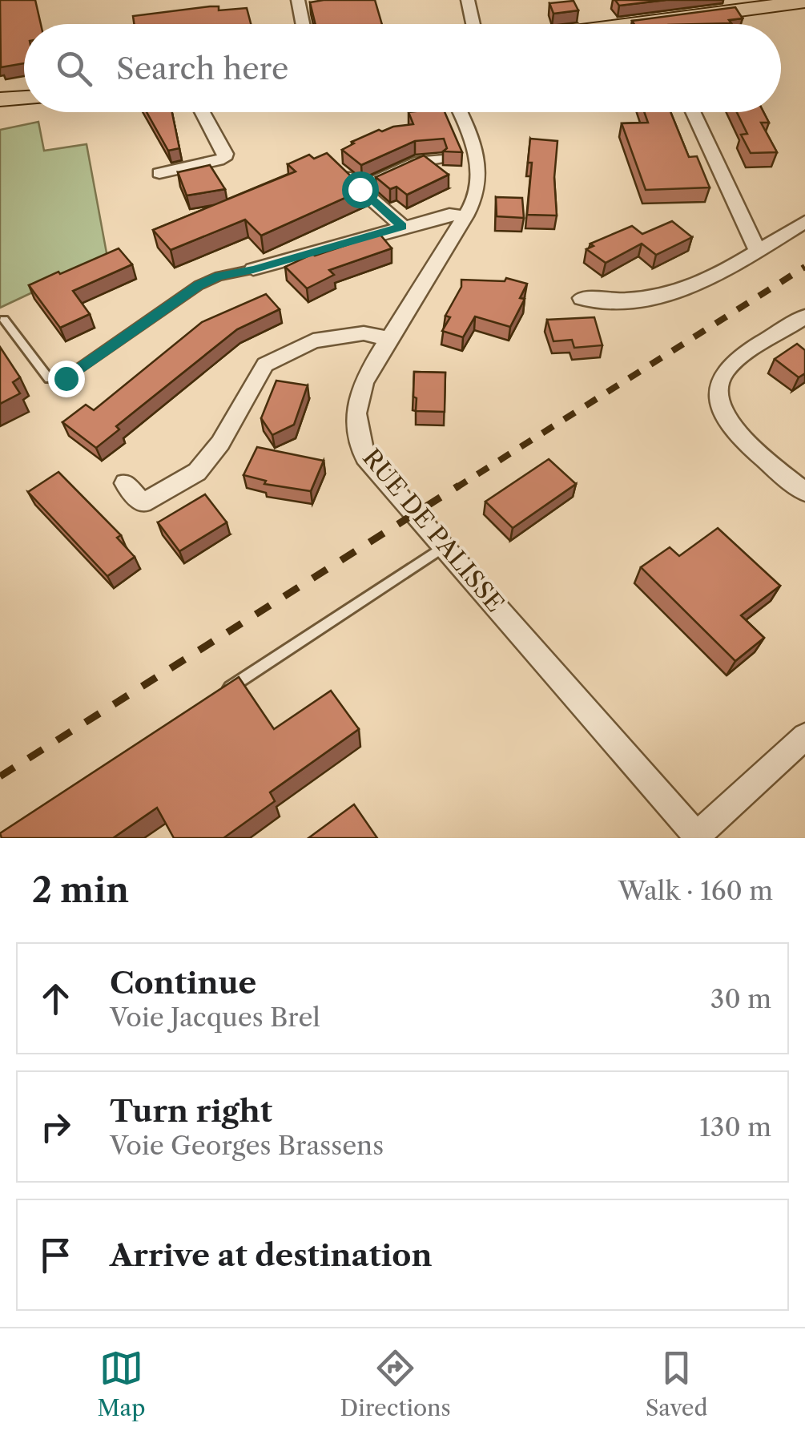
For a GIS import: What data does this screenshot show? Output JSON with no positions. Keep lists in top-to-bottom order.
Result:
{
  "streets": {
    "street": ["RUE DE PALISSE"]
  },
  "page": {
    "search": "Search here",
    "heading": ["2 min", "Walk · 160 m"],
    "list": [
      ["Continue", "Voie Jacques Brel", "30 m"],
      ["Turn right", "Voie Georges Brassens", "130 m"],
      "Arrive at destination"
    ],
    "nav": ["Map", "Directions", "Saved"]
  }
}
